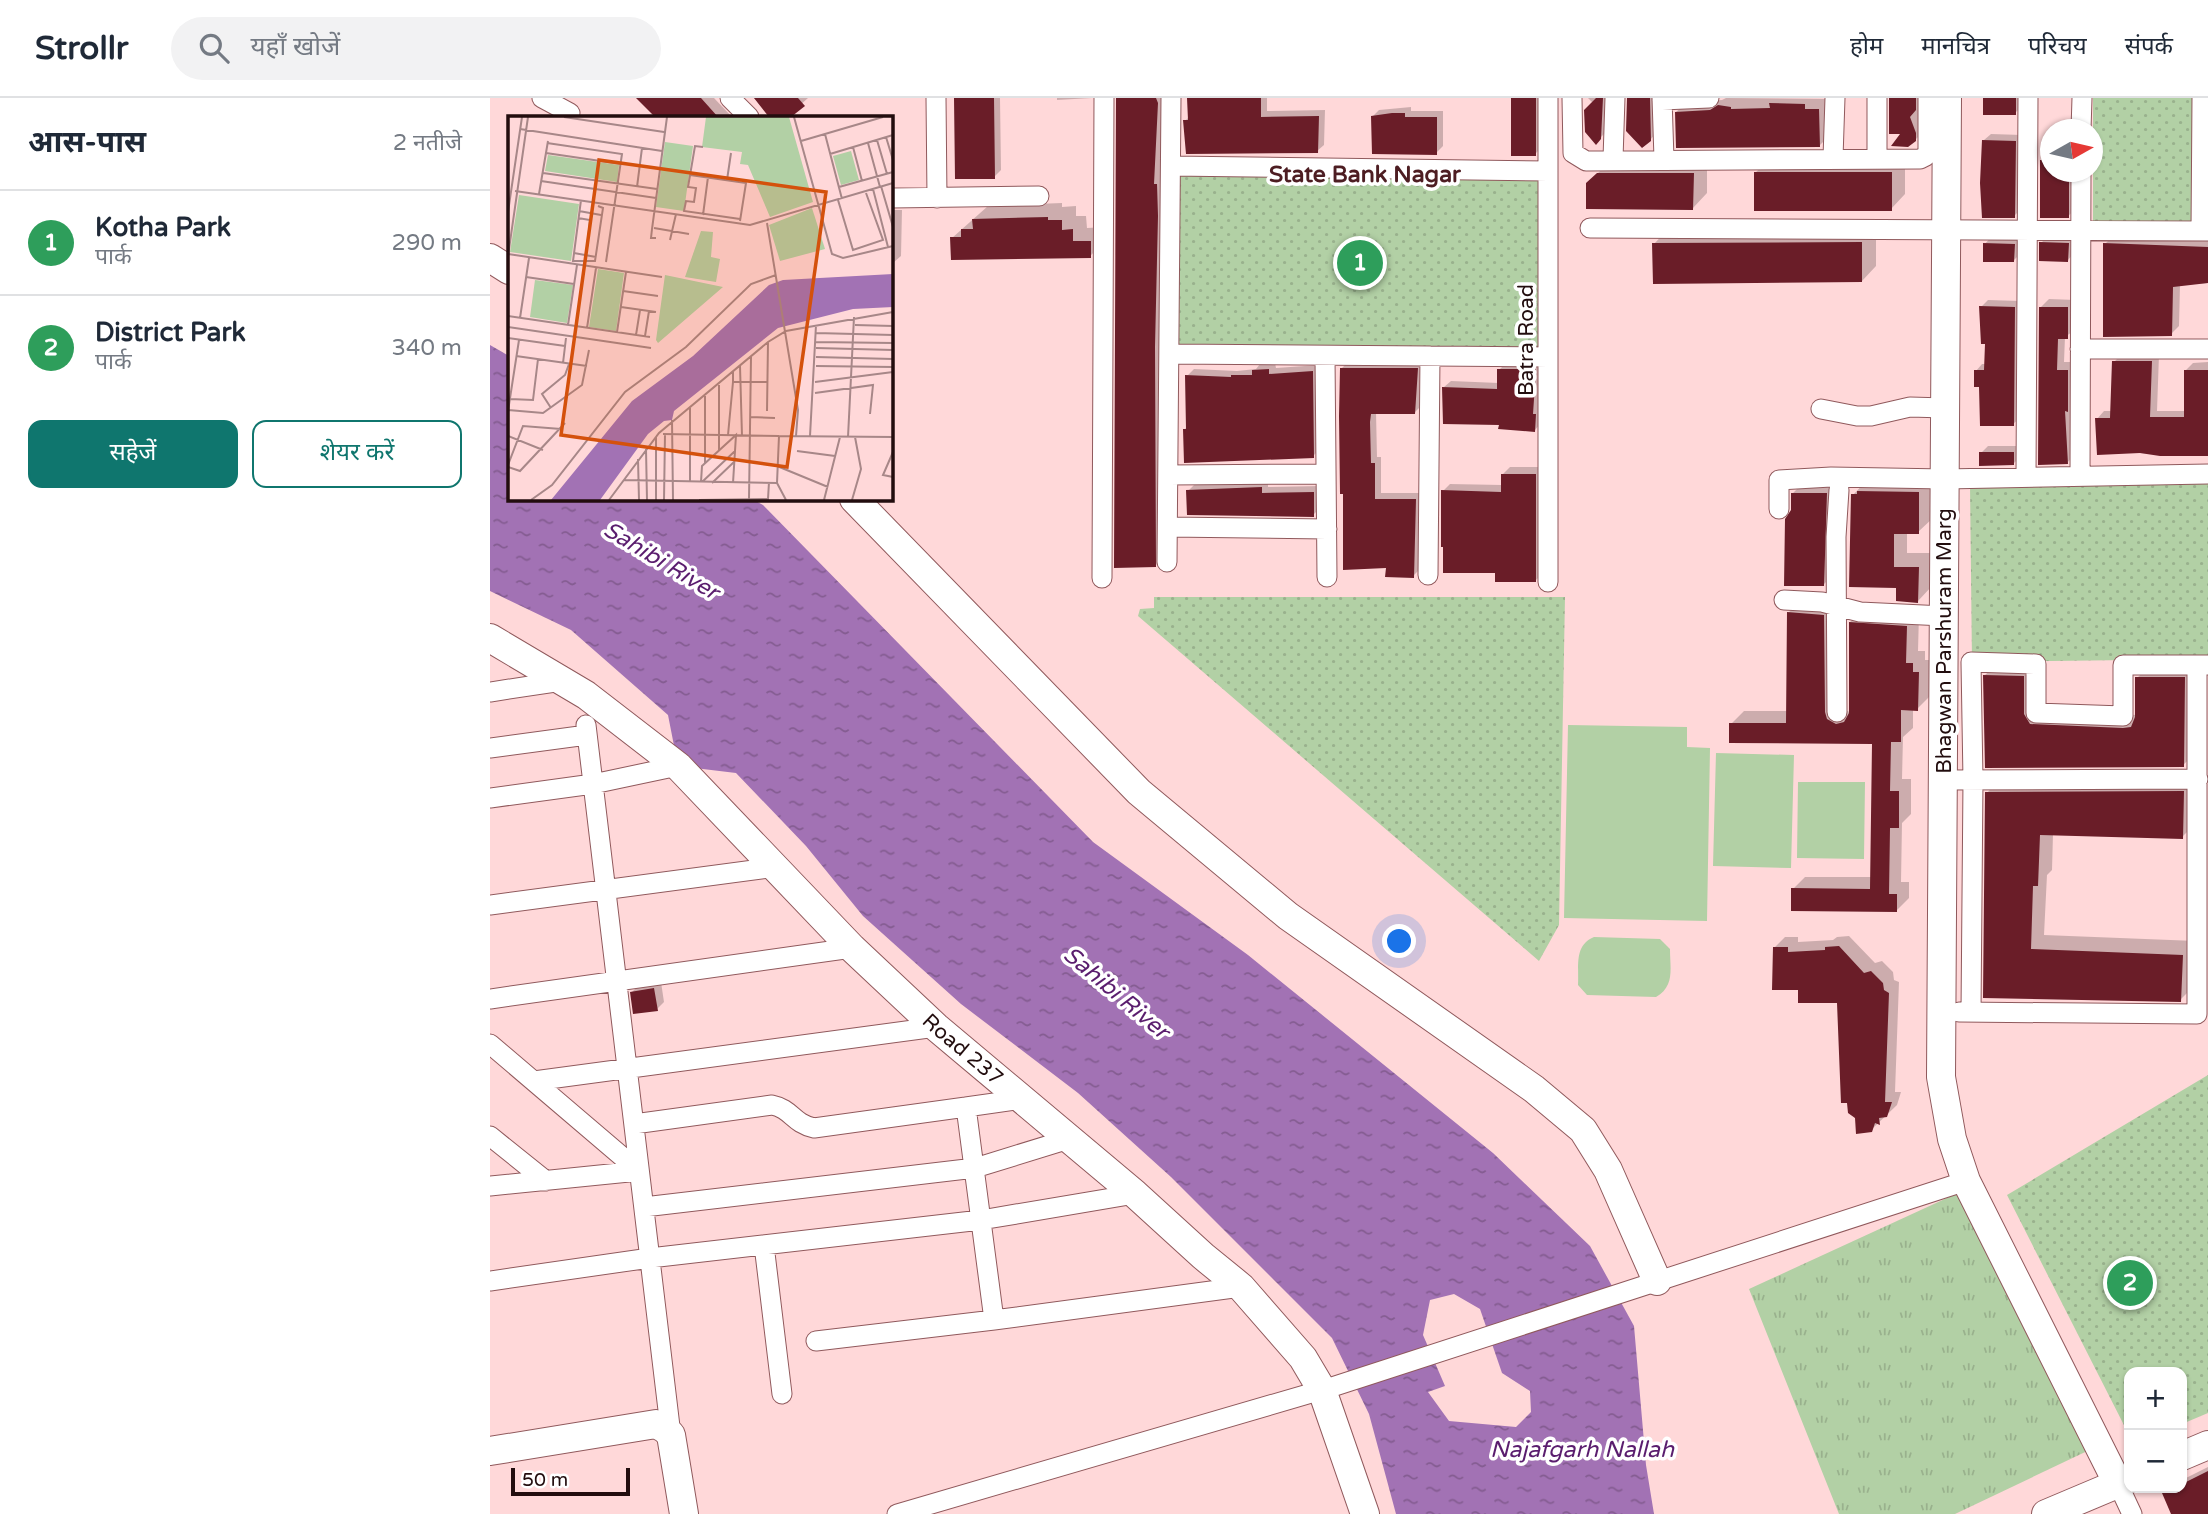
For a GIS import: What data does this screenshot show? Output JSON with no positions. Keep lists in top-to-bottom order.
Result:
{
  "streets": {
    "street": ["Batra Road", "Bhagwan Parshuram Marg", "Road 237"]
  },
  "districts": ["State Bank Nagar"],
  "water": ["Sahibi River", "Najafgarh Nallah"],
  "scale_bar": "50 m",
  "north": "right",
  "page": {
    "header": "Strollr",
    "search": "यहाँ खोजें",
    "nav": [
      "होम",
      "मानचित्र",
      "परिचय",
      "संपर्क"
    ],
    "heading": ["आस-पास", "2 नतीजे"],
    "list": [
      {
        "mark": "1",
        "name": "Kotha Park",
        "note": "पार्क",
        "value": "290 m"
      },
      {
        "mark": "2",
        "name": "District Park",
        "note": "पार्क",
        "value": "340 m"
      }
    ],
    "pins": ["1", "2"],
    "buttons": ["सहेजें", "शेयर करें"],
    "map_buttons": ["+", "−"],
    "scale": "50 m"
  }
}
